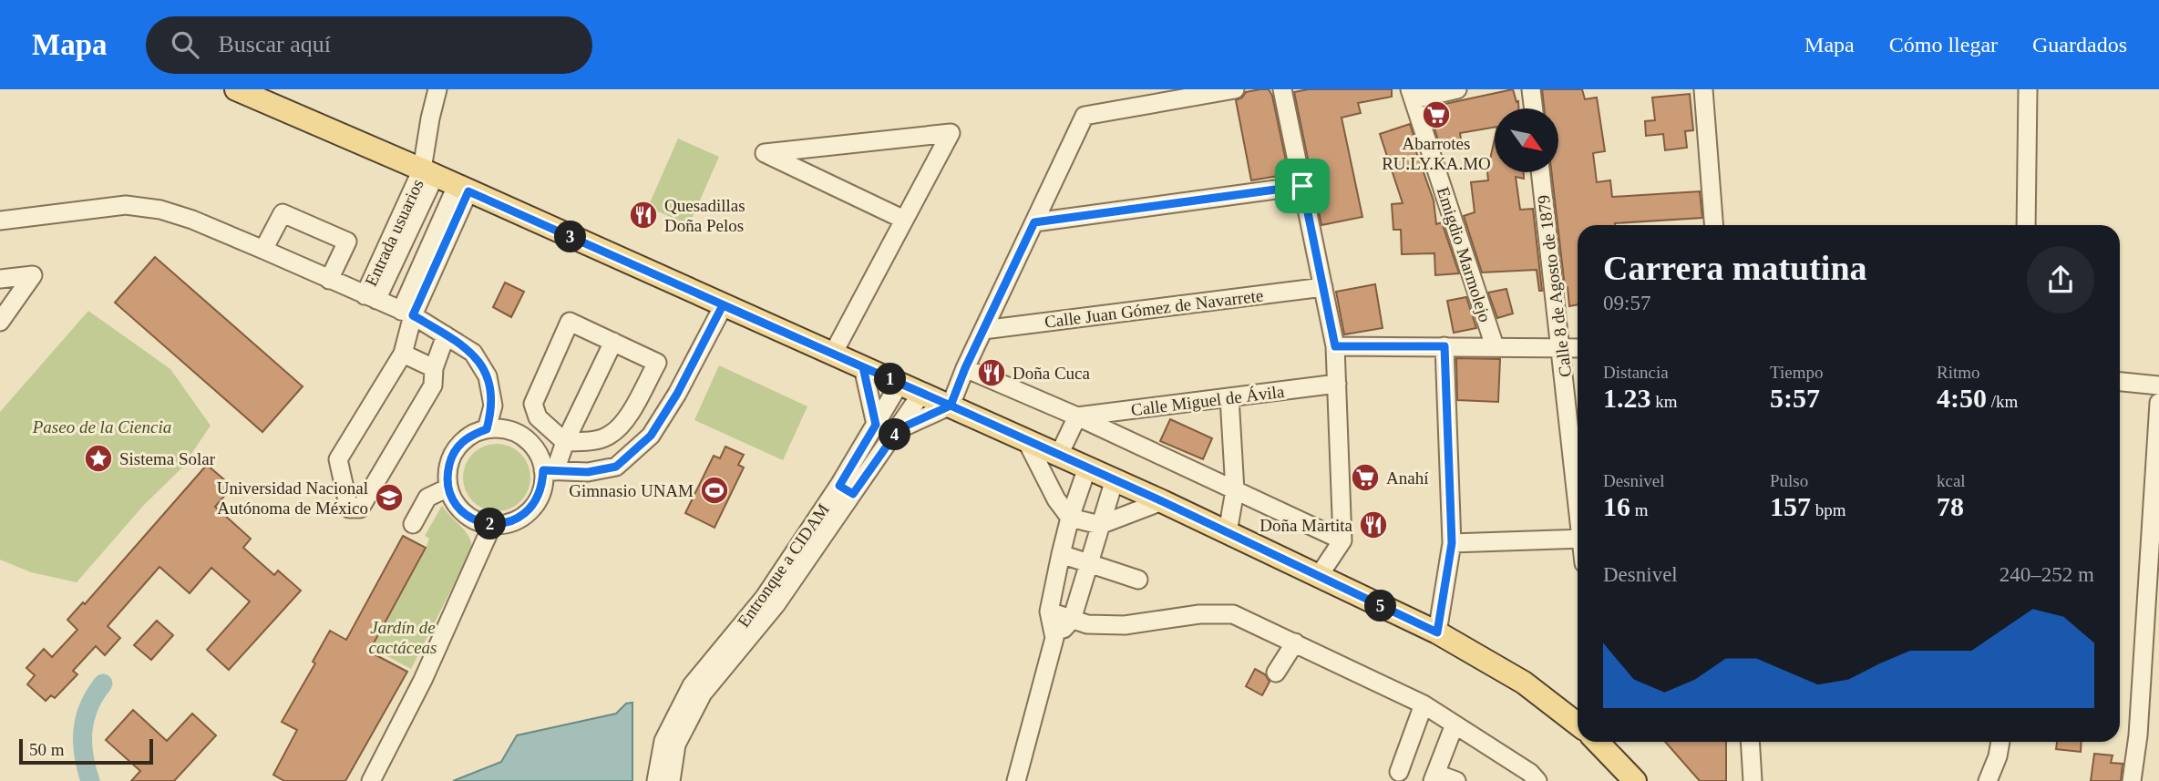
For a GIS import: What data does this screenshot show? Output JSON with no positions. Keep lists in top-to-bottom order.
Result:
{
  "streets": {
    "street": [
      "Emigdio Marmolejo",
      "Calle 8 de Agosto de 1879",
      "Calle Juan Gómez de Navarrete",
      "Calle Miguel de Ávila",
      "Entronque a CIDAM"
    ]
  },
  "parks": ["Paseo de la Ciencia", "Jardín de cactáceas"],
  "places": {
    "supermarket": ["Abarrotes RU.LY.KA.MO", "Anahí"],
    "restaurant": ["Quesadillas Doña Pelos", "Doña Cuca", "Doña Martita"],
    "place": ["Sistema Solar"],
    "sports": ["Gimnasio UNAM"],
    "school or university": ["Universidad Nacional Autónoma de México"]
  },
  "scale_bar": "50 m",
  "north": "bottom right",
  "page": {
    "header": "Mapa",
    "search": "Buscar aquí",
    "nav": ["Mapa", "Cómo llegar", "Guardados"],
    "pins": [
      "3",
      "1",
      "4",
      "2",
      "5"
    ],
    "heading": ["Carrera matutina", "09:57"],
    "stats": [
      ["Distancia", "1.23 km"],
      ["Tiempo", "5:57"],
      ["Ritmo", "4:50 /km"],
      ["Desnivel", "16 m"],
      ["Pulso", "157 bpm"],
      ["kcal", "78"]
    ],
    "chart": ["Desnivel", "240–252 m"],
    "scale": "50 m"
  }
}
